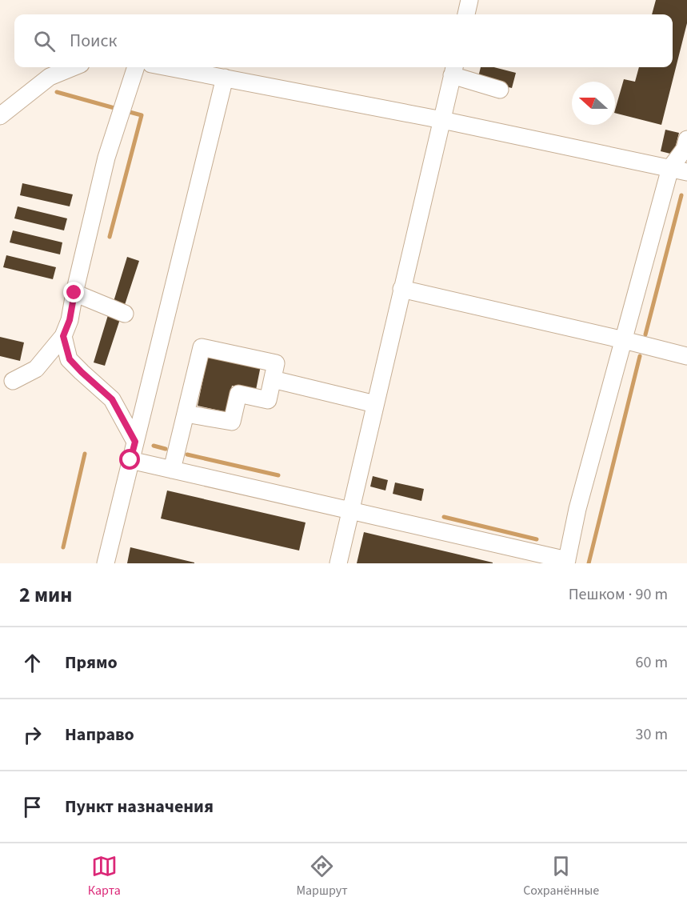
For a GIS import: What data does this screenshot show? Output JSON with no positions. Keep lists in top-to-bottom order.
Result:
{
  "north": "left",
  "page": {
    "search": "Поиск",
    "heading": ["2 мин", "Пешком · 90 m"],
    "list": [
      ["Прямо", "60 m"],
      ["Направо", "30 m"],
      "Пункт назначения"
    ],
    "nav": ["Карта", "Маршрут", "Сохранённые"]
  }
}
